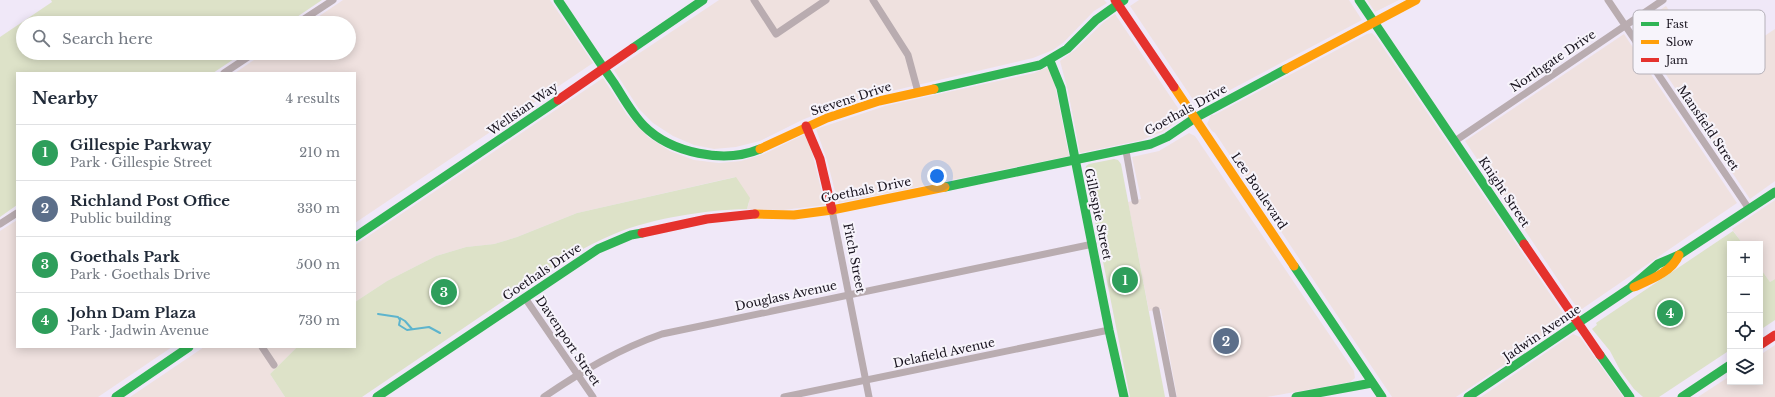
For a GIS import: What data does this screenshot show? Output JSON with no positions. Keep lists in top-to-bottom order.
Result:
{
  "streets": {
    "street": [
      "Northgate Drive",
      "Stevens Drive",
      "Wellsian Way",
      "Goethals Drive",
      "Mansfield Street",
      "Lee Boulevard",
      "Knight Street",
      "Gillespie Street",
      "Fitch Street",
      "Douglass Avenue",
      "Jadwin Avenue",
      "Davenport Street",
      "Delafield Avenue"
    ]
  },
  "crossings": [
    ["Northgate Drive", "Mansfield Street"],
    ["Northgate Drive", "Knight Street"],
    ["Stevens Drive", "Wellsian Way"],
    ["Stevens Drive", "Lee Boulevard"],
    ["Stevens Drive", "Gillespie Street"],
    ["Stevens Drive", "Fitch Street"],
    ["Goethals Drive", "Lee Boulevard"],
    ["Goethals Drive", "Knight Street"],
    ["Goethals Drive", "Gillespie Street"],
    ["Goethals Drive", "Fitch Street"],
    ["Goethals Drive", "Davenport Street"],
    ["Mansfield Street", "Jadwin Avenue"],
    ["Knight Street", "Jadwin Avenue"],
    ["Gillespie Street", "Douglass Avenue"],
    ["Gillespie Street", "Delafield Avenue"],
    ["Fitch Street", "Douglass Avenue"],
    ["Fitch Street", "Delafield Avenue"],
    ["Douglass Avenue", "Davenport Street"]
  ],
  "legend": ["Fast", "Slow", "Jam"],
  "page": {
    "search": "Search here",
    "heading": ["Nearby", "4 results"],
    "list": [
      {
        "mark": "1",
        "name": "Gillespie Parkway",
        "note": "Park · Gillespie Street",
        "value": "210 m"
      },
      {
        "mark": "2",
        "name": "Richland Post Office",
        "note": "Public building",
        "value": "330 m"
      },
      {
        "mark": "3",
        "name": "Goethals Park",
        "note": "Park · Goethals Drive",
        "value": "500 m"
      },
      {
        "mark": "4",
        "name": "John Dam Plaza",
        "note": "Park · Jadwin Avenue",
        "value": "730 m"
      }
    ],
    "map_buttons": ["+", "−"],
    "pins": [
      "1",
      "3",
      "4",
      "2"
    ]
  }
}
